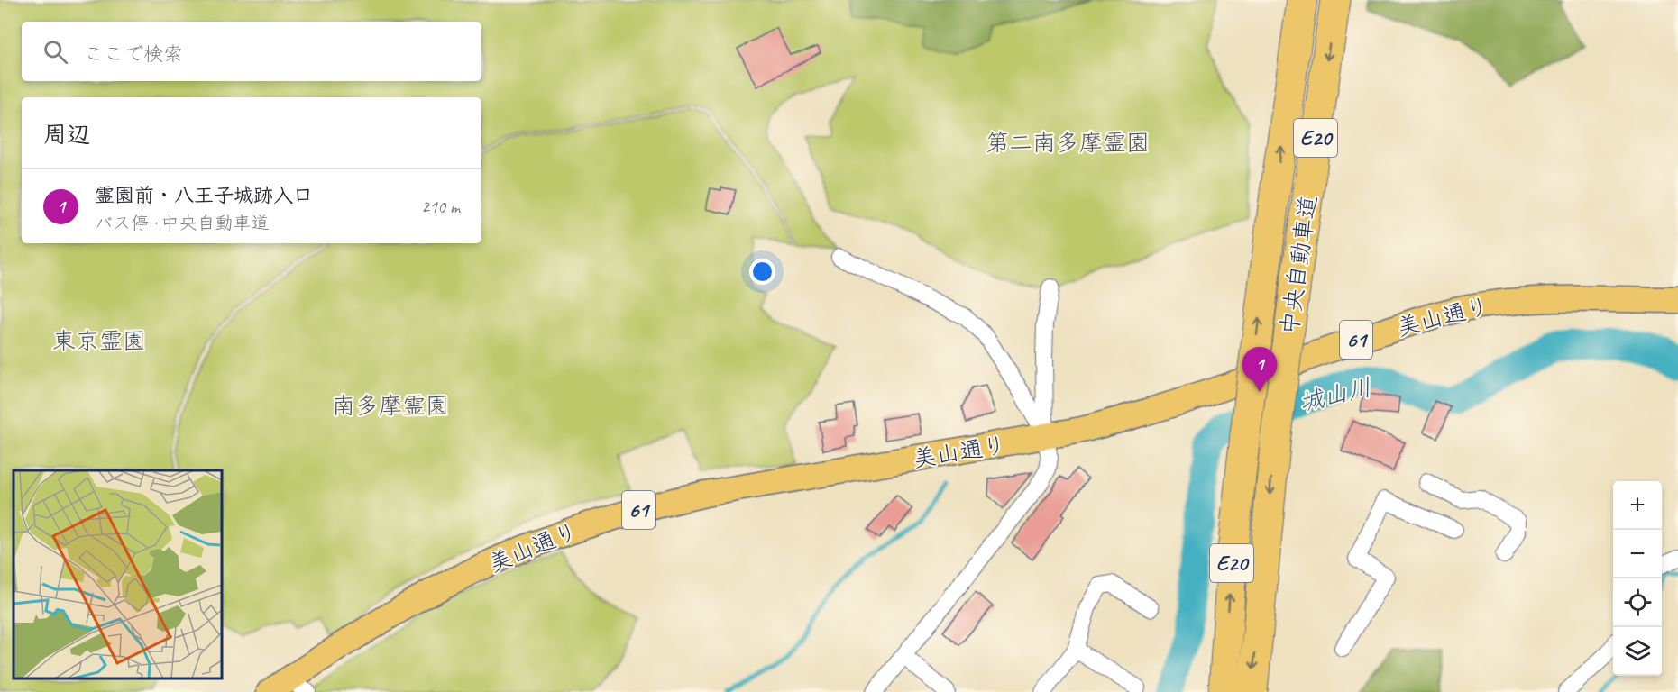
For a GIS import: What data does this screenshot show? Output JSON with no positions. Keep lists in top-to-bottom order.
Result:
{
  "streets": {
    "highway": ["E20", "中央自動車道"],
    "main road": ["美山通り", "61"]
  },
  "water": ["城山川"],
  "parks": ["第二南多摩霊園", "東京霊園", "南多摩霊園"],
  "page": {
    "search": "ここで検索",
    "heading": "周辺",
    "list": [
      {
        "mark": "1",
        "name": "霊園前・八王子城跡入口",
        "note": "バス停 · 中央自動車道",
        "value": "210 m"
      }
    ],
    "pins": "1",
    "map_buttons": ["+", "−"]
  }
}
